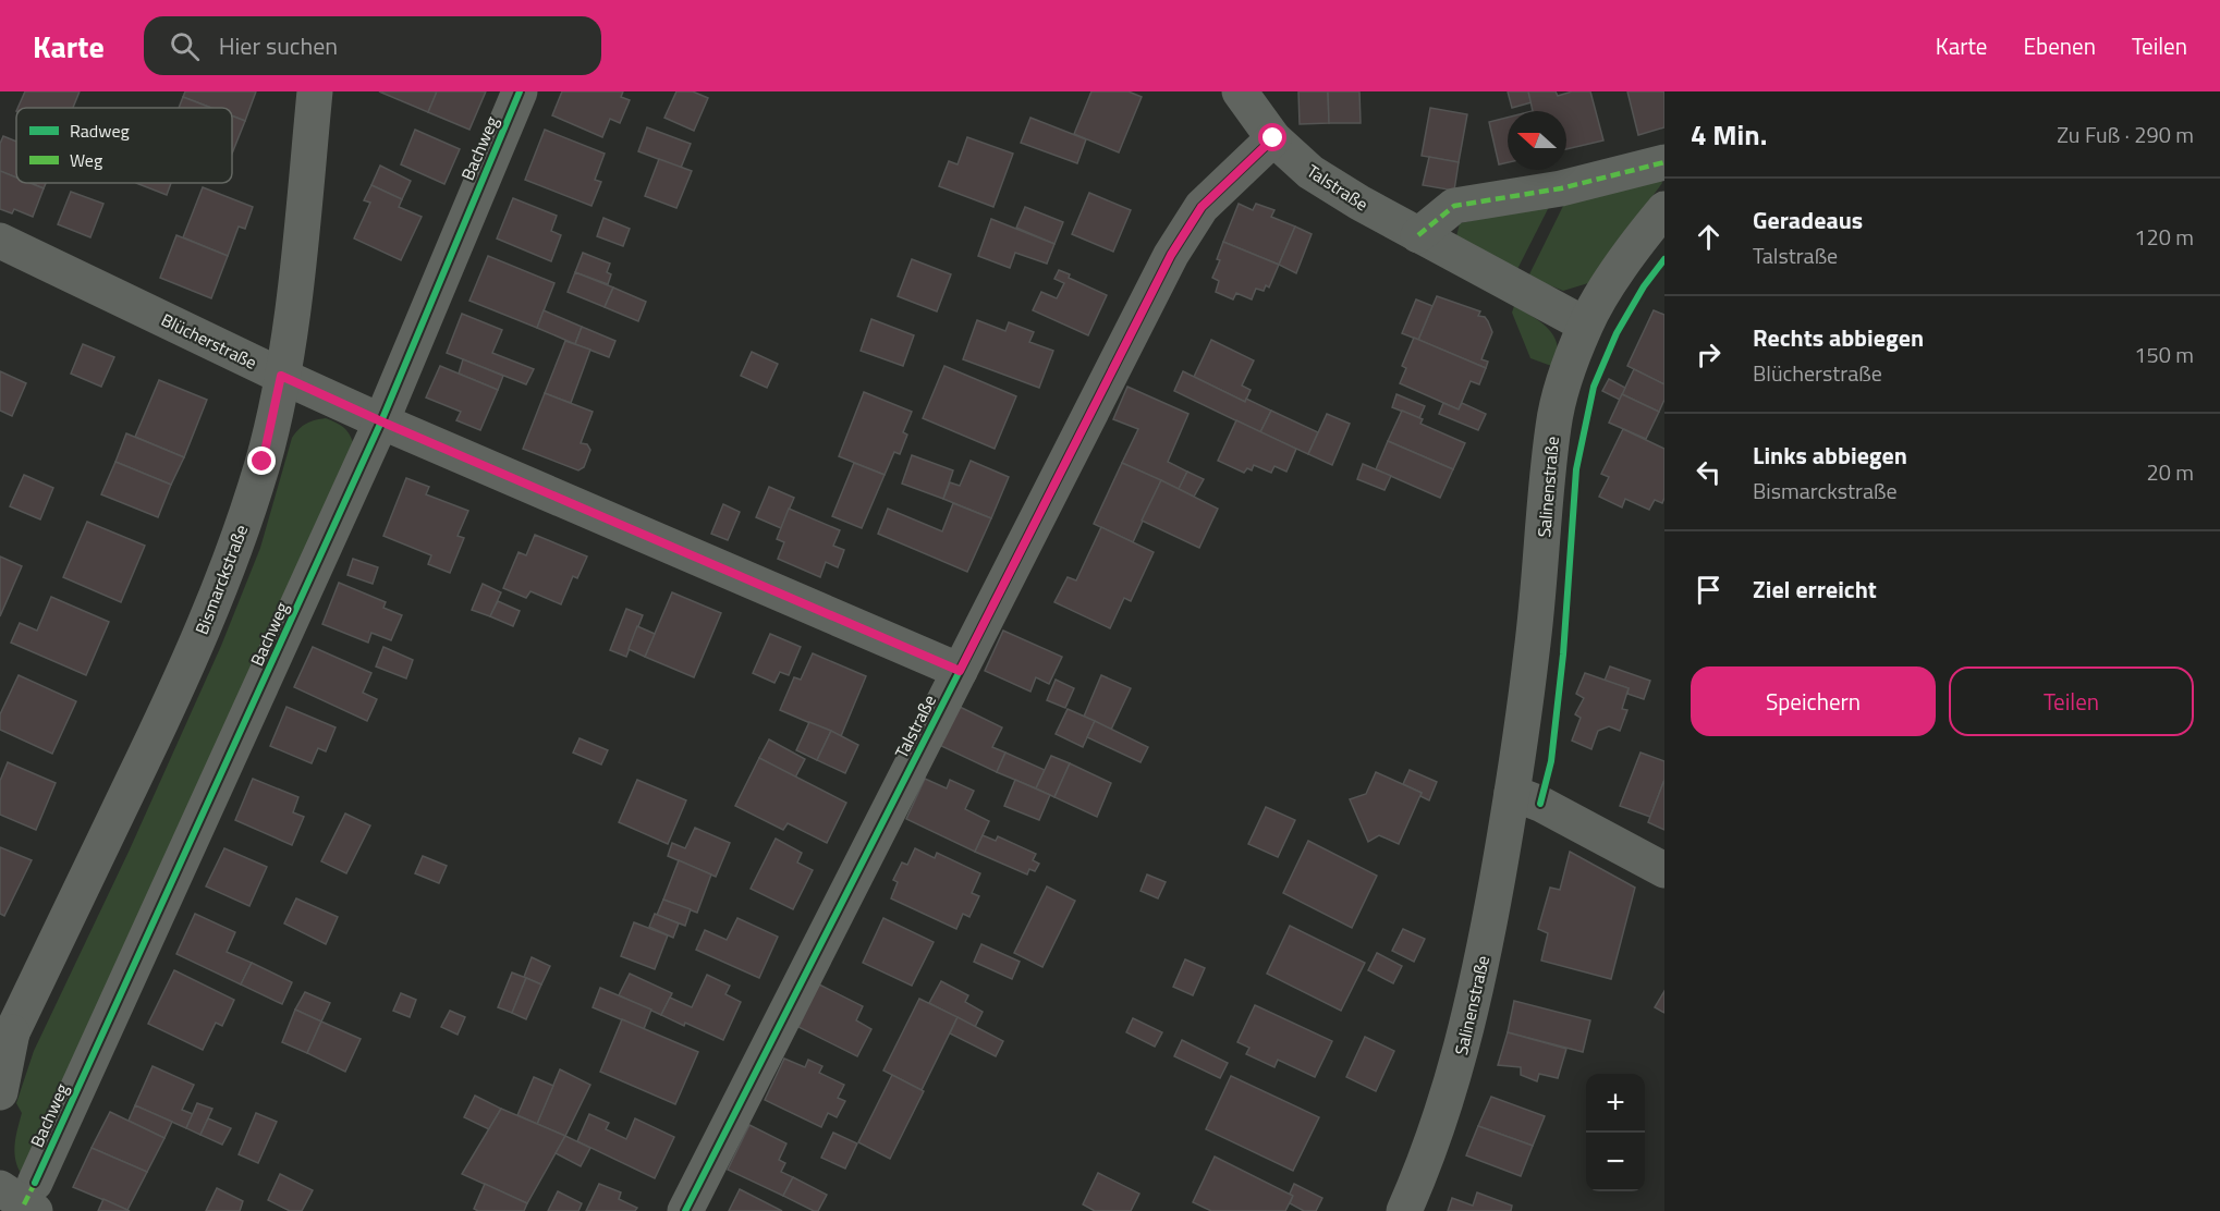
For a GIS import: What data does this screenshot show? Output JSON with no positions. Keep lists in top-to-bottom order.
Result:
{
  "streets": {
    "street": [
      "Bachweg",
      "Talstraße",
      "Blücherstraße",
      "Salinenstraße",
      "Bismarckstraße"
    ]
  },
  "crossings": [
    ["Bachweg", "Blücherstraße"],
    ["Talstraße", "Blücherstraße"],
    ["Talstraße", "Salinenstraße"],
    ["Blücherstraße", "Bismarckstraße"]
  ],
  "legend": ["Radweg", "Weg"],
  "north": "left",
  "page": {
    "header": "Karte",
    "search": "Hier suchen",
    "nav": ["Karte", "Ebenen", "Teilen"],
    "heading": ["4 Min.", "Zu Fuß · 290 m"],
    "list": [
      ["Geradeaus", "Talstraße", "120 m"],
      ["Rechts abbiegen", "Blücherstraße", "150 m"],
      ["Links abbiegen", "Bismarckstraße", "20 m"],
      "Ziel erreicht"
    ],
    "buttons": ["Speichern", "Teilen"],
    "map_buttons": ["+", "−"]
  }
}
